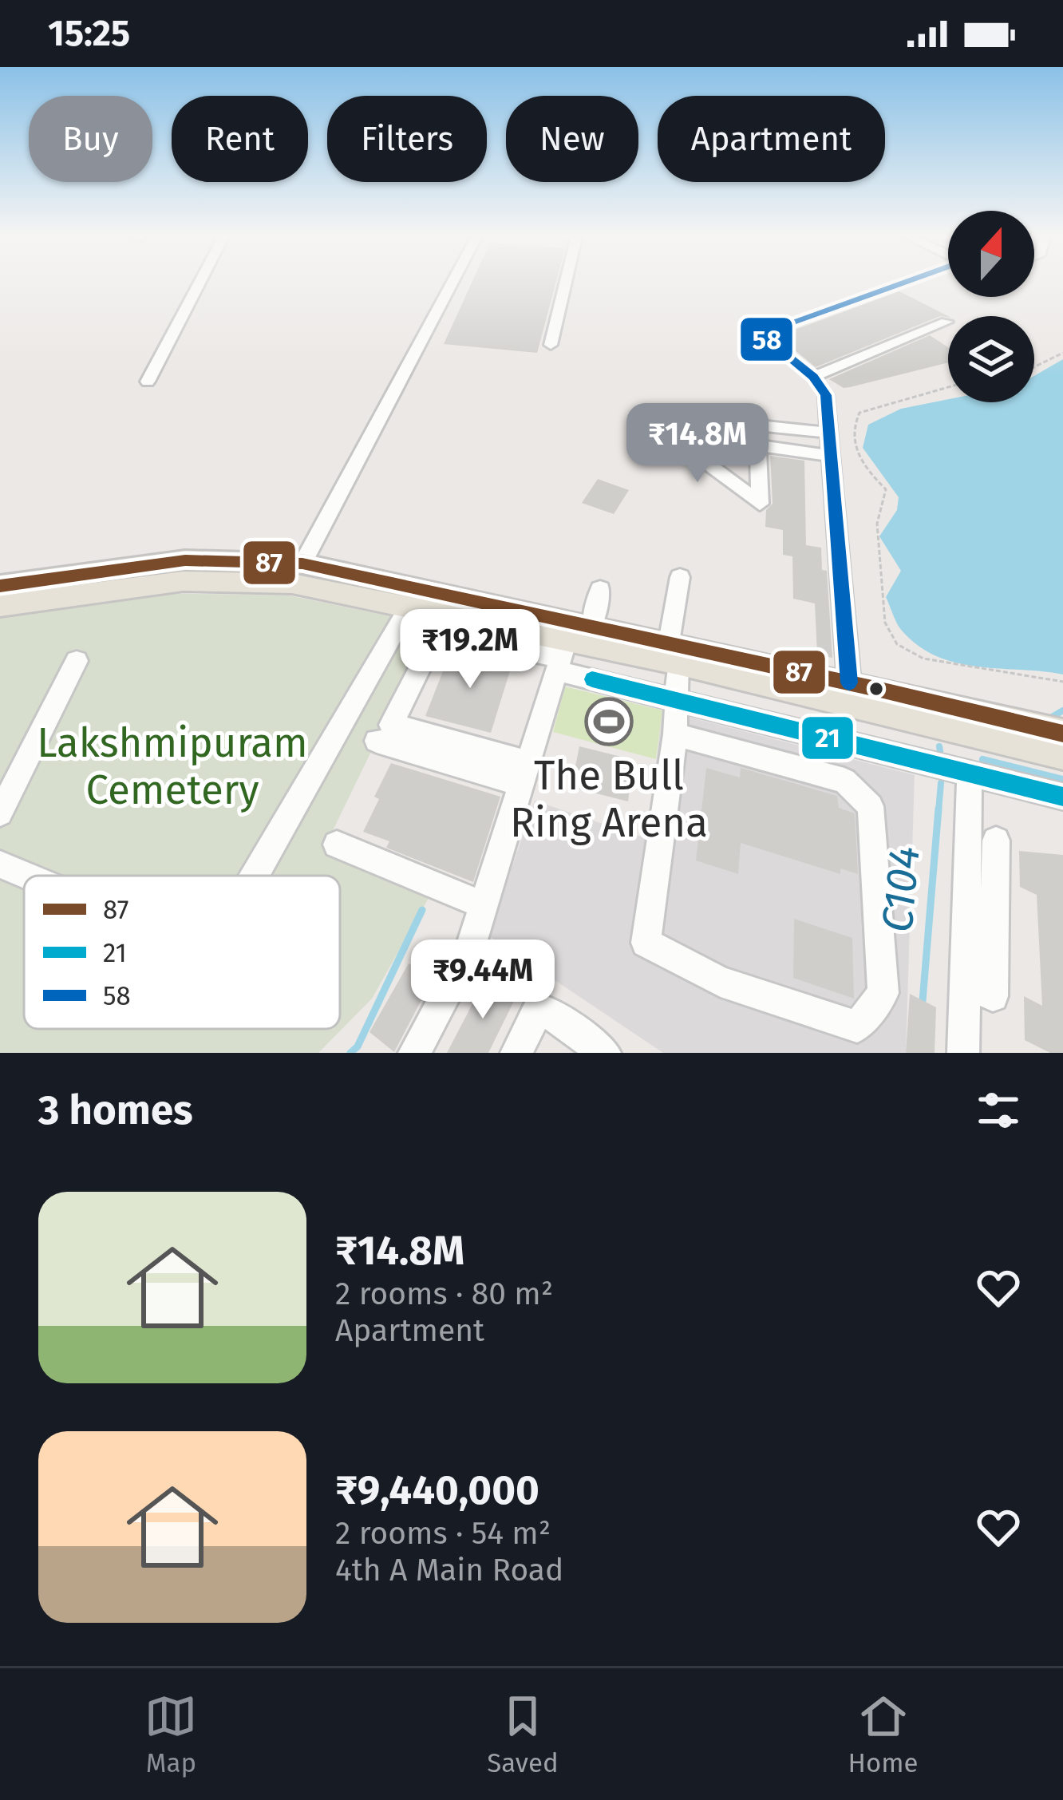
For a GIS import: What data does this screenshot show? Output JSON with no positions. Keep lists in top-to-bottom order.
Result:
{
  "water": ["C104"],
  "parks": ["Lakshmipuram Cemetery"],
  "places": {
    "sports": ["The Bull Ring Arena"]
  },
  "lines": ["transit line 58", "transit line 87", "transit line 21"],
  "legend": ["87", "21", "58"],
  "north": "top",
  "page": {
    "status": "15:25",
    "chip": [
      "Buy",
      "Rent",
      "Filters",
      "New",
      "Apartment"
    ],
    "price": ["₹14.8M", "₹19.2M", "₹9.44M"],
    "heading": "3 homes",
    "list": [
      {
        "name": "₹14.8M",
        "note": "2 rooms · 80 m² · Apartment"
      },
      {
        "name": "₹9,440,000",
        "note": "2 rooms · 54 m² · 4th A Main Road"
      }
    ],
    "tabs": ["Map", "Saved", "Home"]
  }
}
